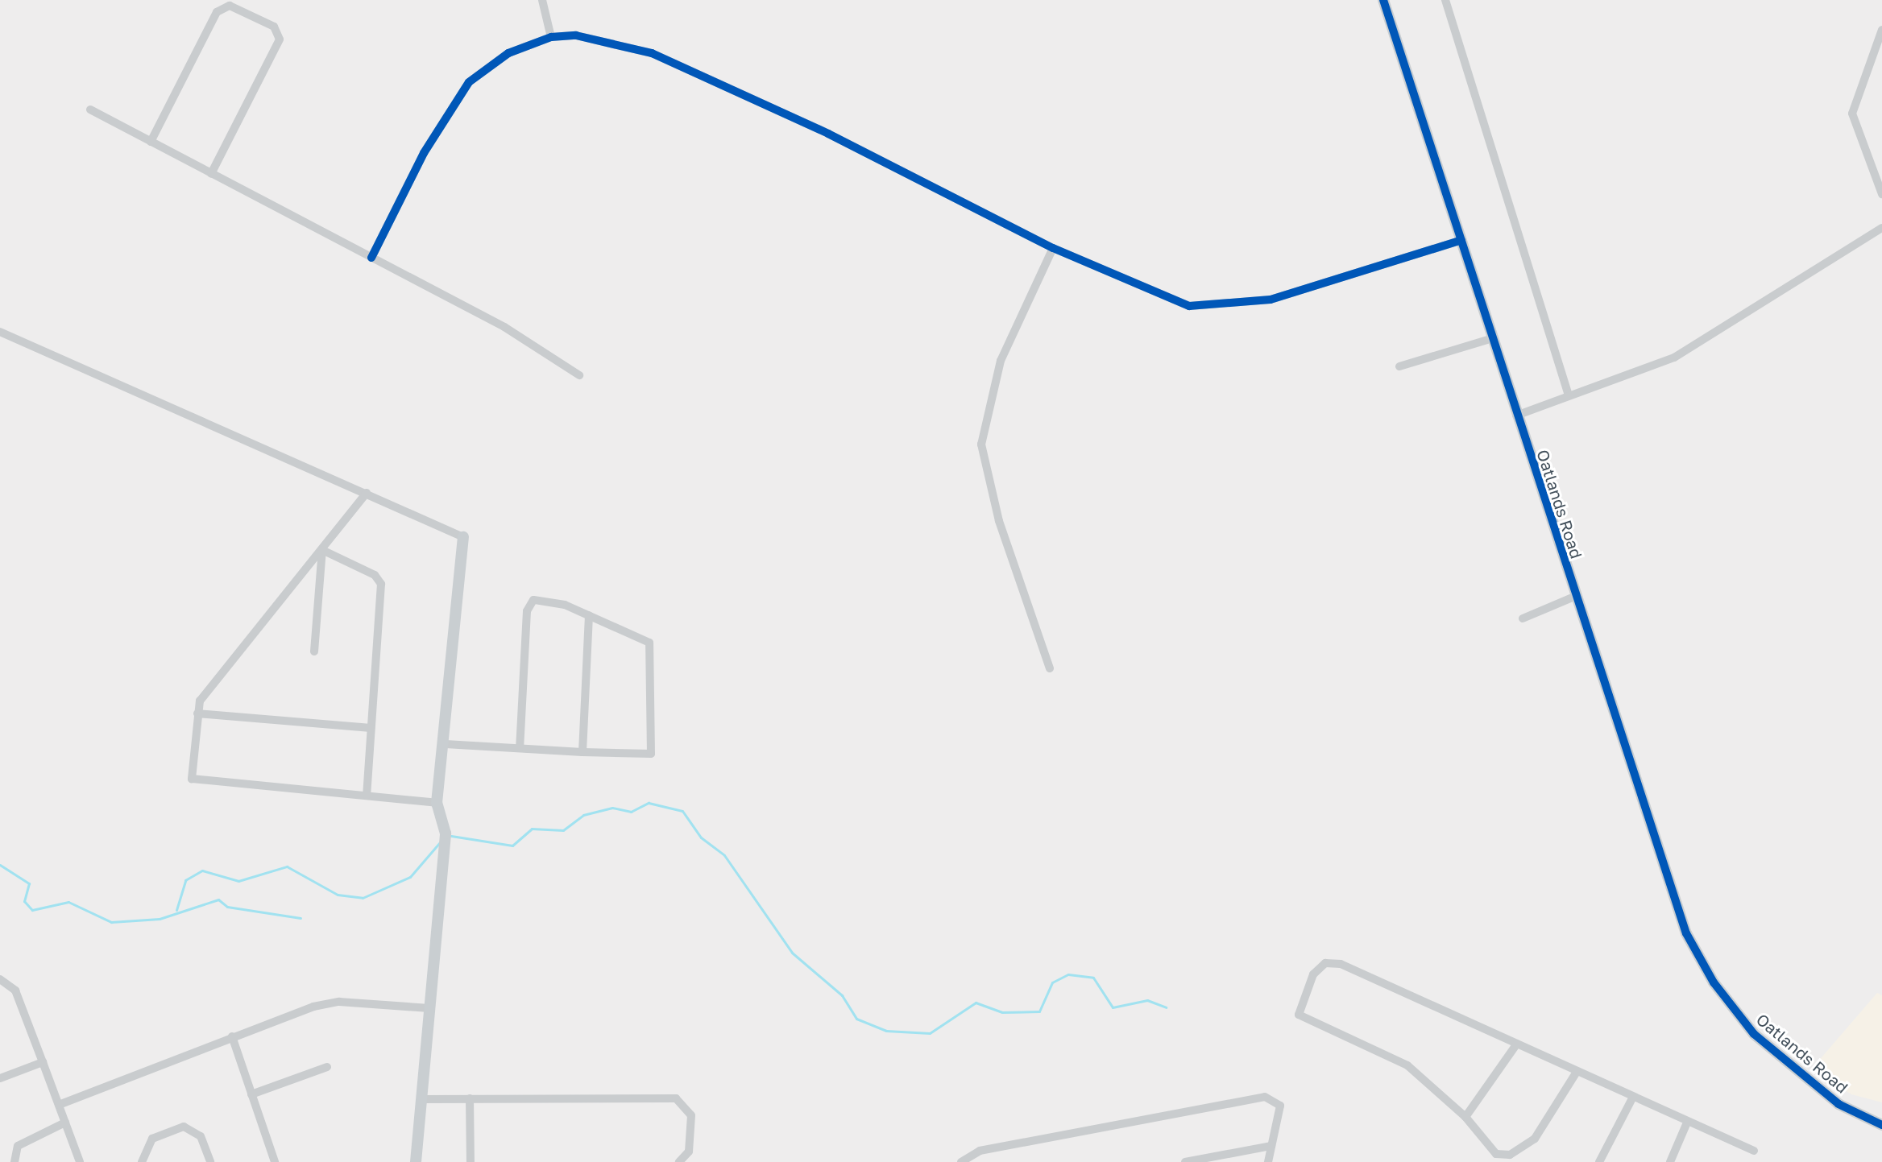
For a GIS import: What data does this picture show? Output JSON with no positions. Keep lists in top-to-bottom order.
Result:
{
  "streets": {
    "street": ["Oatlands Road"]
  }
}
